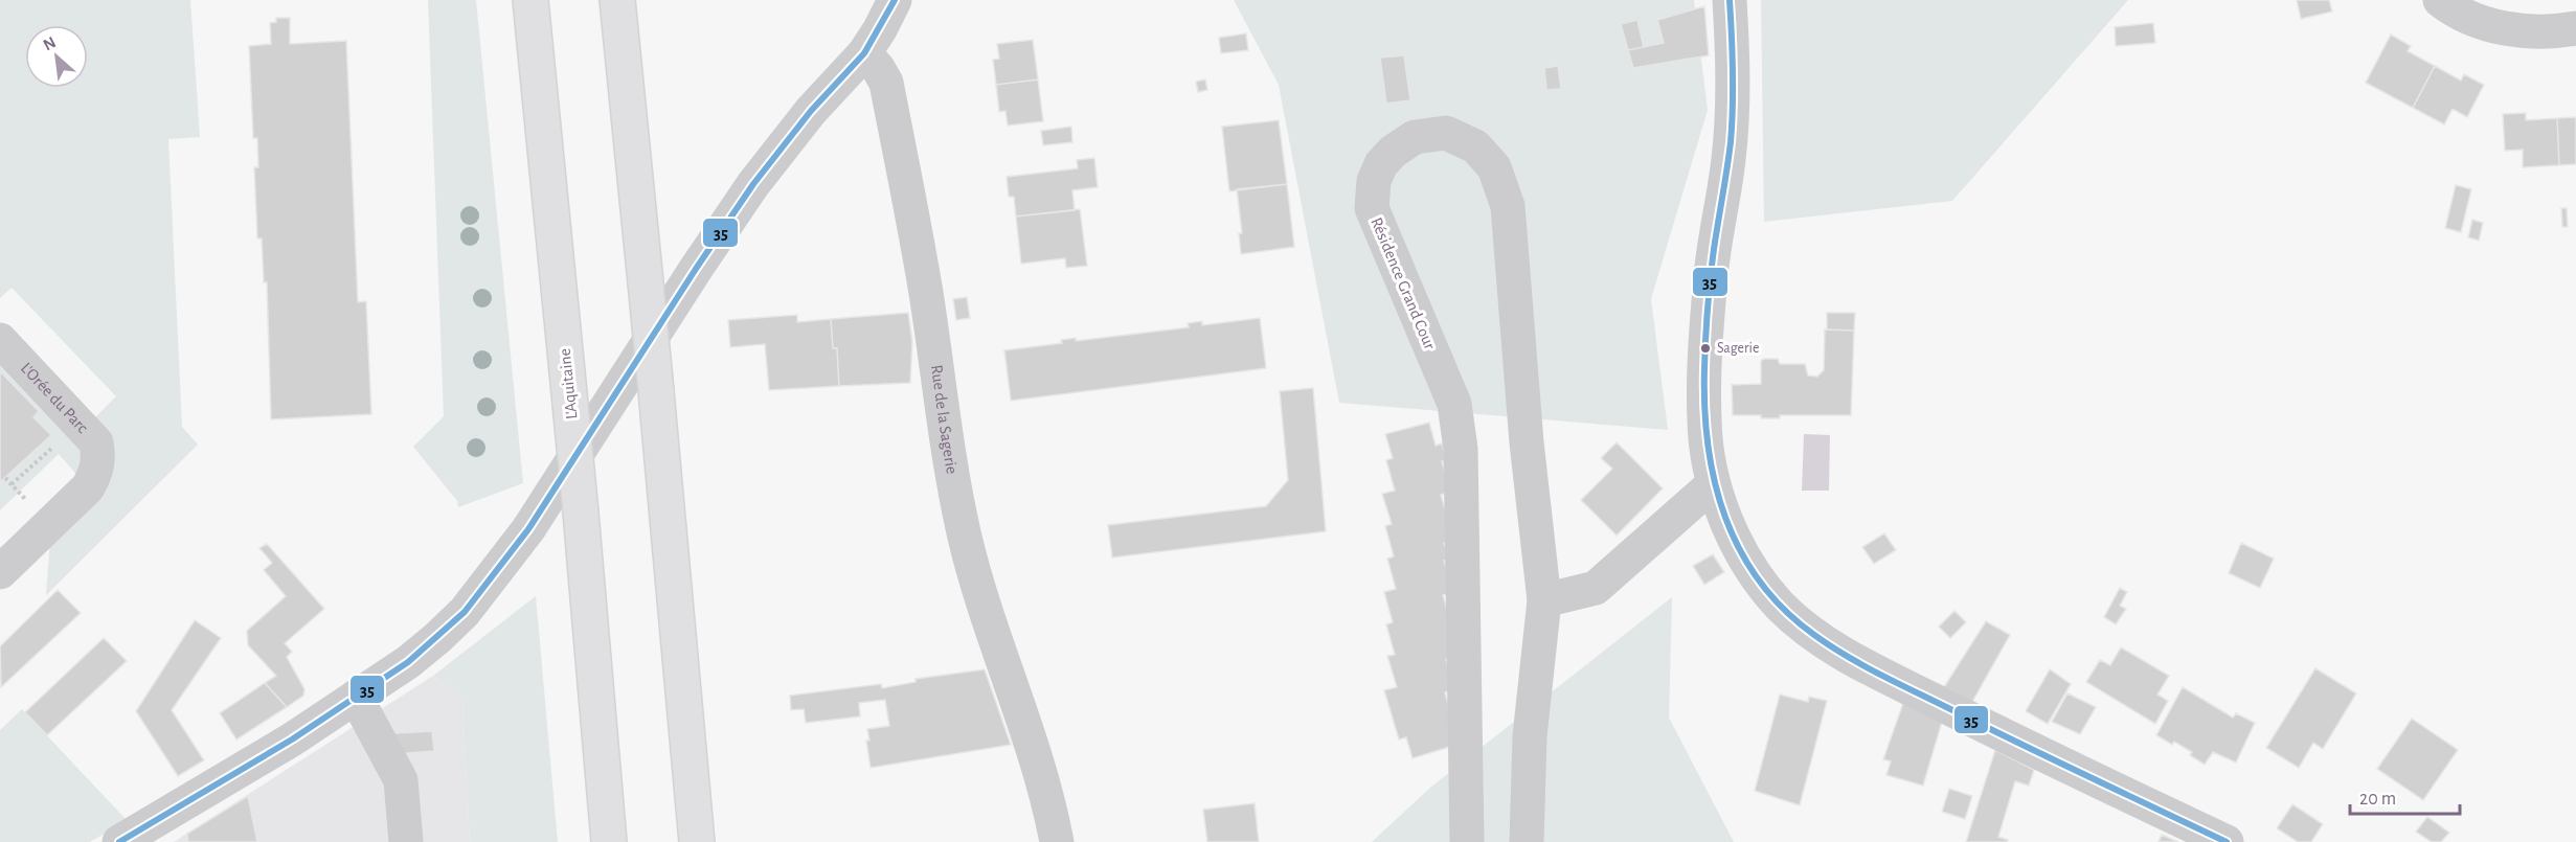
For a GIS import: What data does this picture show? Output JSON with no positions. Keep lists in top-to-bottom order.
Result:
{
  "streets": {
    "highway": ["L'Aquitaine"],
    "street": ["Résidence Grand Cour", "L'Orée du Parc", "Rue de la Sagerie"]
  },
  "places": ["Sagerie"],
  "lines": ["transit line 35"],
  "scale_bar": "20 m",
  "north": "top left"
}
